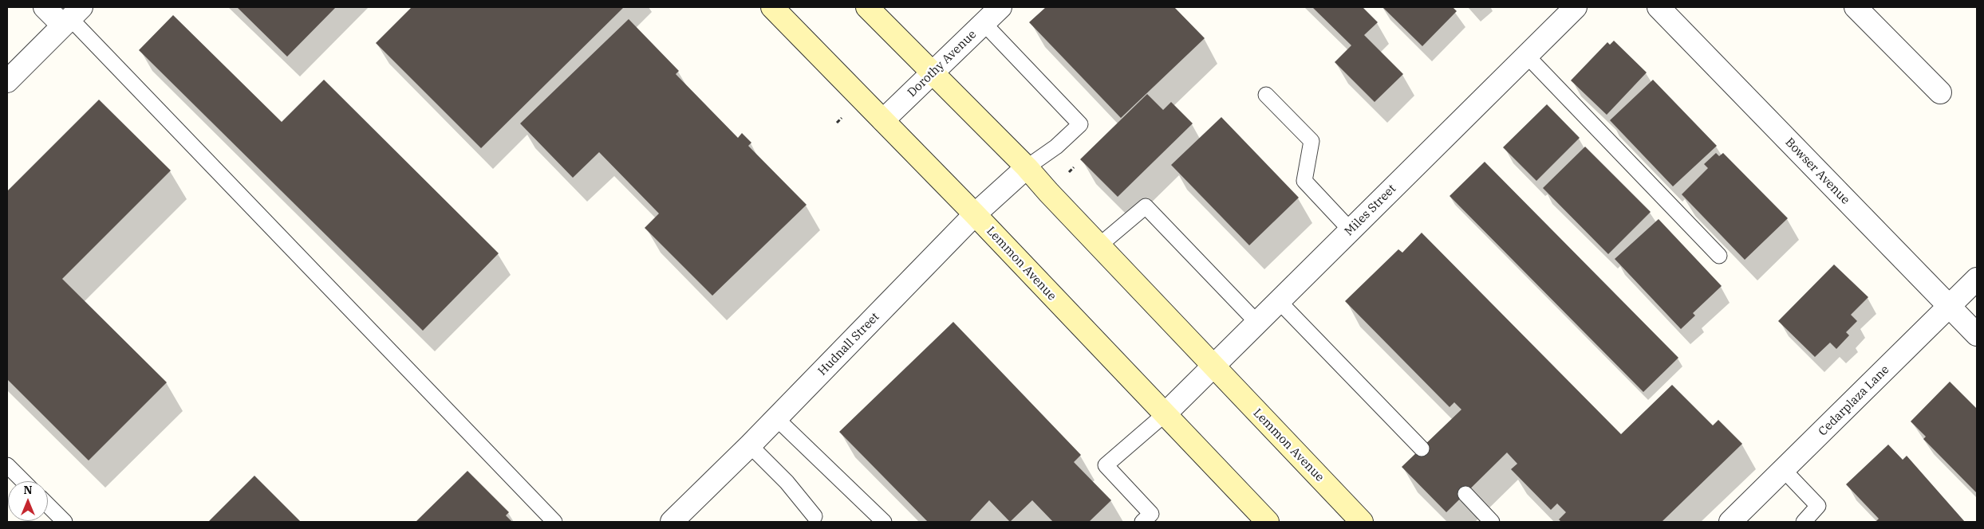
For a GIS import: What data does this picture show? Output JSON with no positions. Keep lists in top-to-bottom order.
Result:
{
  "streets": {
    "main road": ["Lemmon Avenue"],
    "street": [
      "Dorothy Avenue",
      "Bowser Avenue",
      "Miles Street",
      "Hudnall Street",
      "Cedarplaza Lane"
    ]
  },
  "crossings": [
    ["Dorothy Avenue", "Lemmon Avenue"],
    ["Bowser Avenue", "Cedarplaza Lane"],
    ["Miles Street", "Lemmon Avenue"],
    ["Lemmon Avenue", "Hudnall Street"]
  ],
  "north": "top"
}
